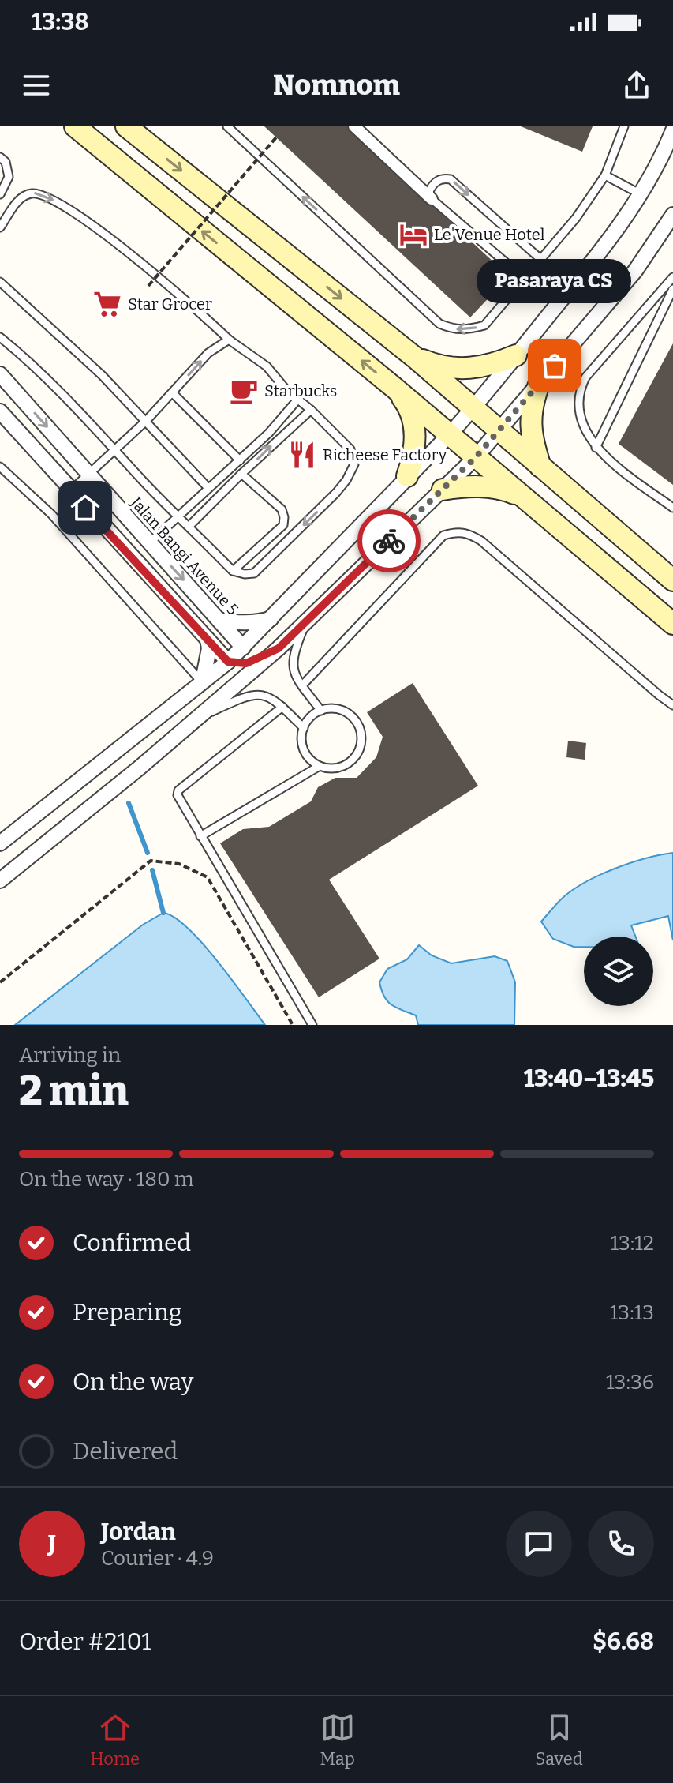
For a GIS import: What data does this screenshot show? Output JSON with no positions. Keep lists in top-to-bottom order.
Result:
{
  "streets": {
    "street": ["Jalan Bangi Avenue 5"]
  },
  "places": {
    "hotel": ["Le'Venue Hotel"],
    "supermarket": ["Star Grocer"],
    "other": ["Pasaraya CS"],
    "cafe": ["Starbucks"],
    "restaurant": ["Richeese Factory"]
  },
  "page": {
    "status": "13:38",
    "header": "Nomnom",
    "bubble": "Pasaraya CS",
    "heading": ["2 min", "Arriving in", "13:40–13:45"],
    "panel": [
      "Jordan",
      "Courier · 4.9",
      "Order #2101",
      "$6.68"
    ],
    "bar": "On the way · 180 m",
    "list": [
      ["Confirmed", "13:12"],
      ["Preparing", "13:13"],
      ["On the way", "13:36"],
      "Delivered"
    ],
    "round": "J",
    "tabs": ["Home", "Map", "Saved"]
  }
}
